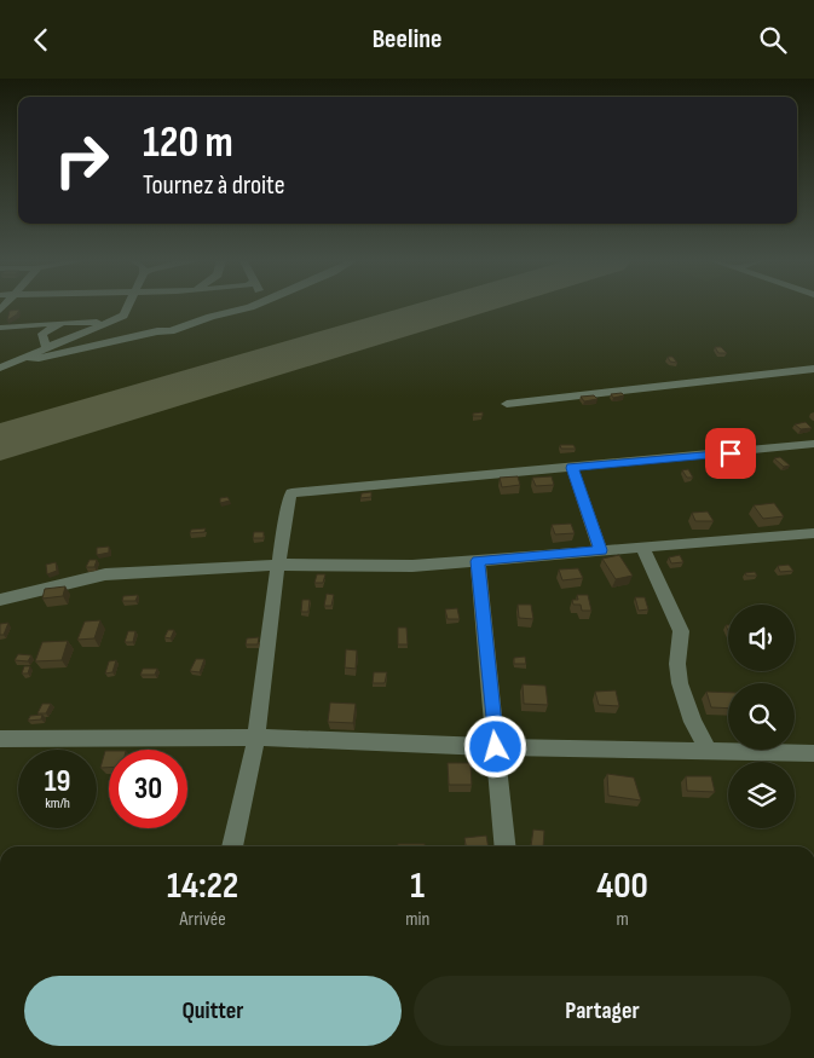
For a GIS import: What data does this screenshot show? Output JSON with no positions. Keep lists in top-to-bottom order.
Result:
{
  "page": {
    "header": "Beeline",
    "turn": ["120 m", "Tournez à droite"],
    "speed": "19 km/h",
    "limit": "30",
    "eta": [
      "14:22",
      "Arrivée",
      "1",
      "min",
      "400",
      "m"
    ],
    "buttons": ["Quitter", "Partager"]
  }
}
